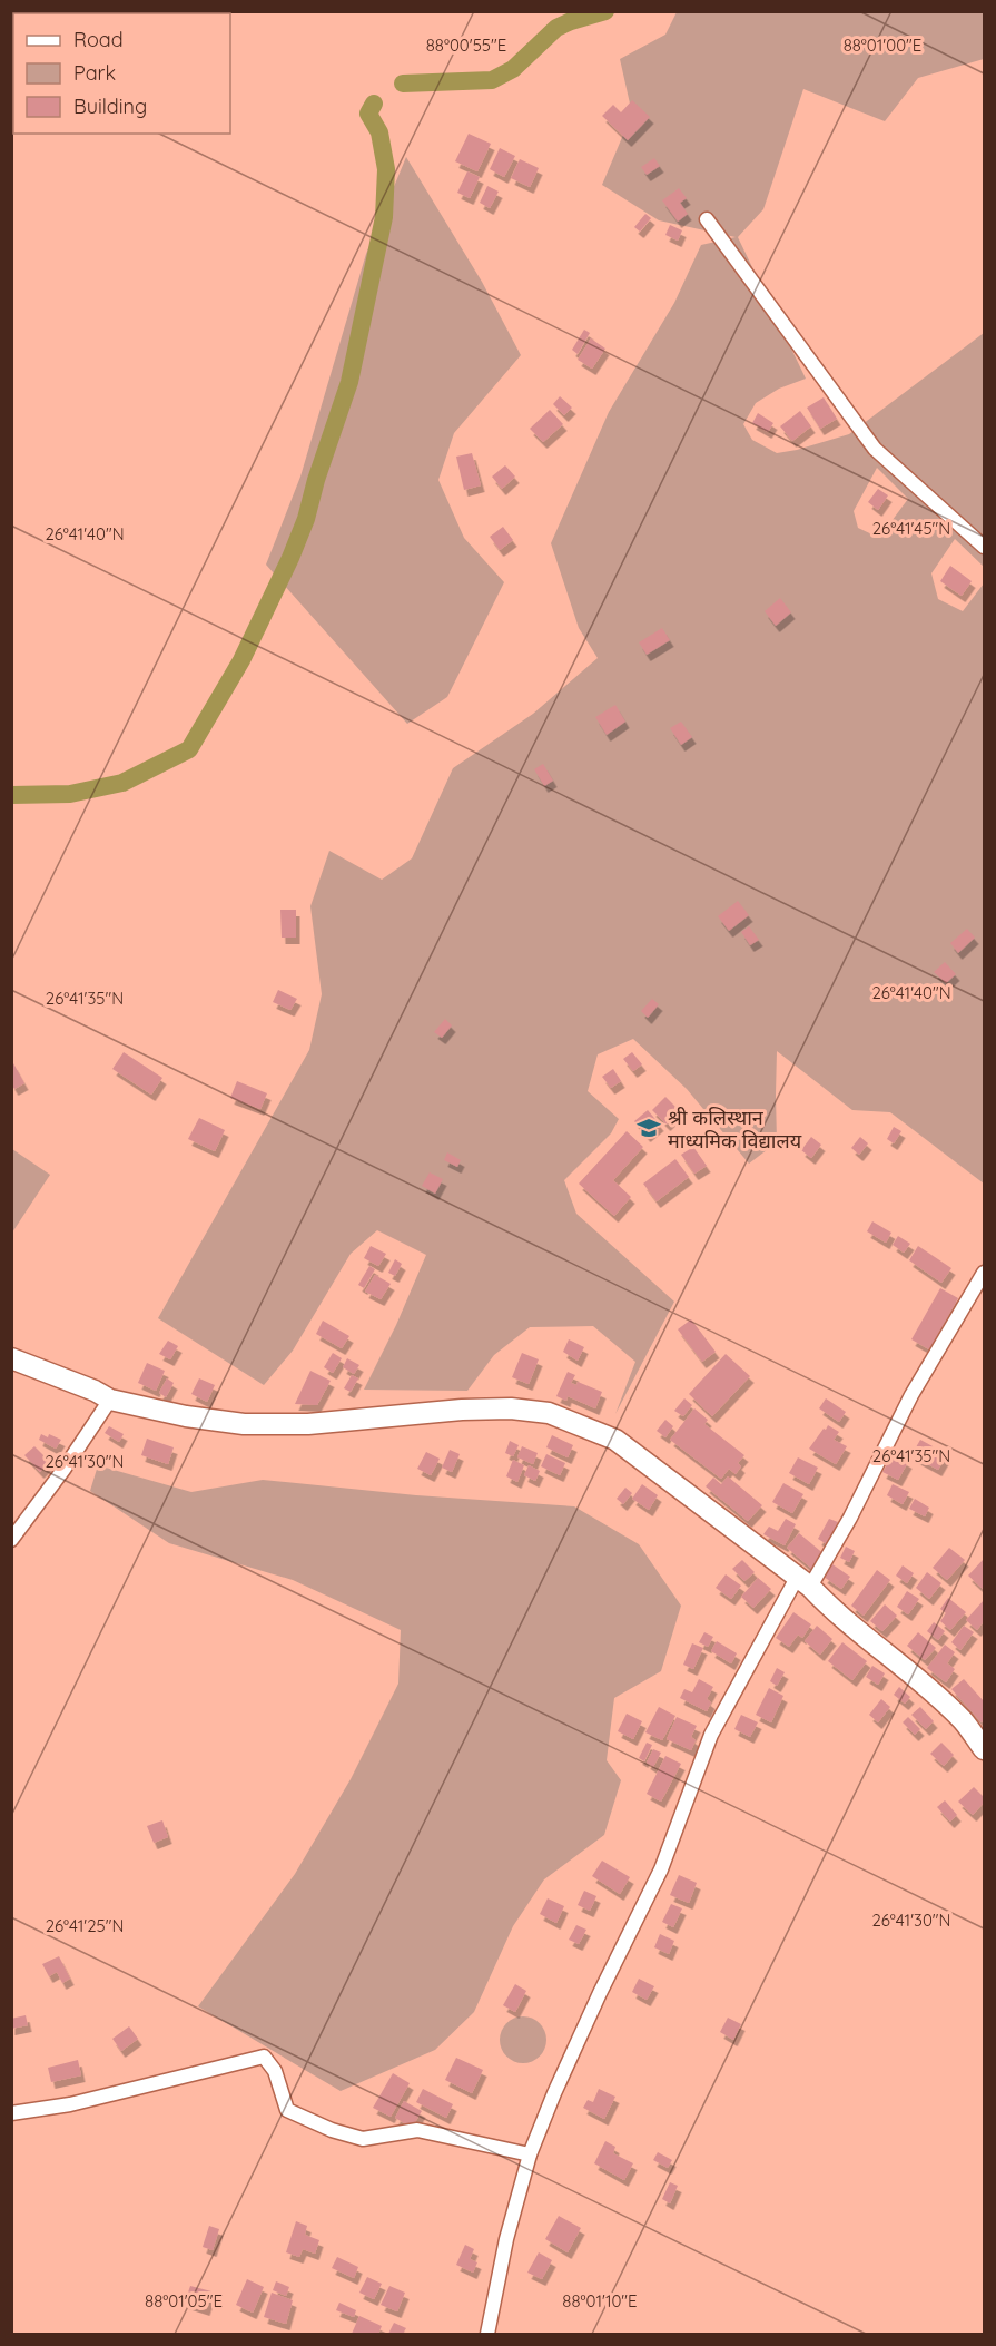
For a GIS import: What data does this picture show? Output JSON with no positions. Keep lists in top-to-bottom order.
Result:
{
  "places": {
    "school or university": ["श्री कलिस्थान माध्यमिक विद्यालय"]
  },
  "legend": ["Road", "Park", "Building"],
  "coordinates": [
    "88°00'55\"E",
    "88°01'00\"E",
    "26°41'45\"N",
    "26°41'40\"N",
    "26°41'35\"N",
    "26°41'30\"N",
    "26°41'25\"N",
    "88°01'05\"E",
    "88°01'10\"E"
  ]
}
